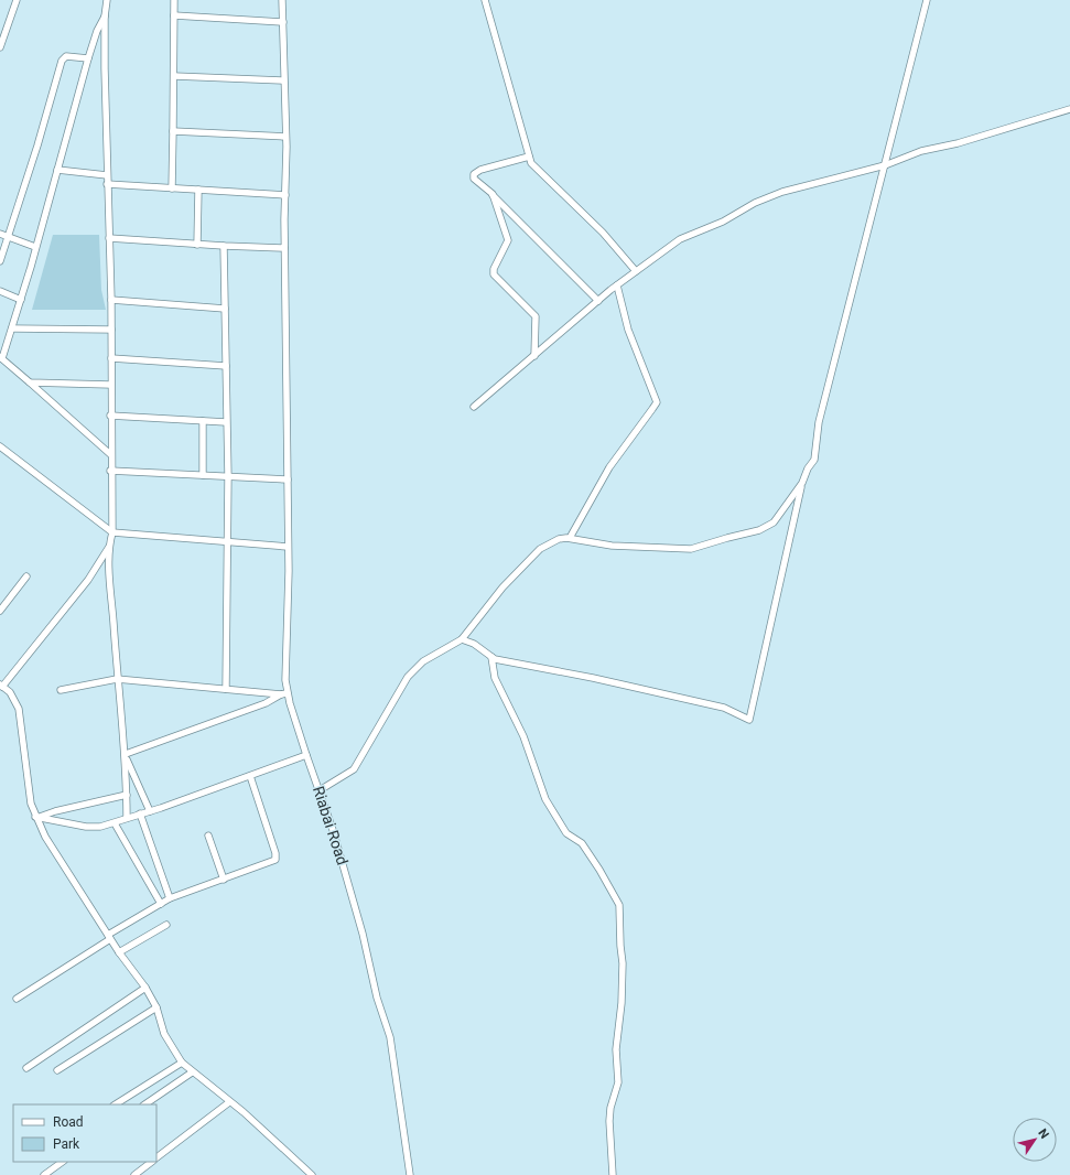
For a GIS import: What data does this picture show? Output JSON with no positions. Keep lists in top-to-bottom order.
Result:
{
  "streets": {
    "street": ["Riabai Road"]
  },
  "legend": ["Road", "Park"],
  "north": "top right"
}
